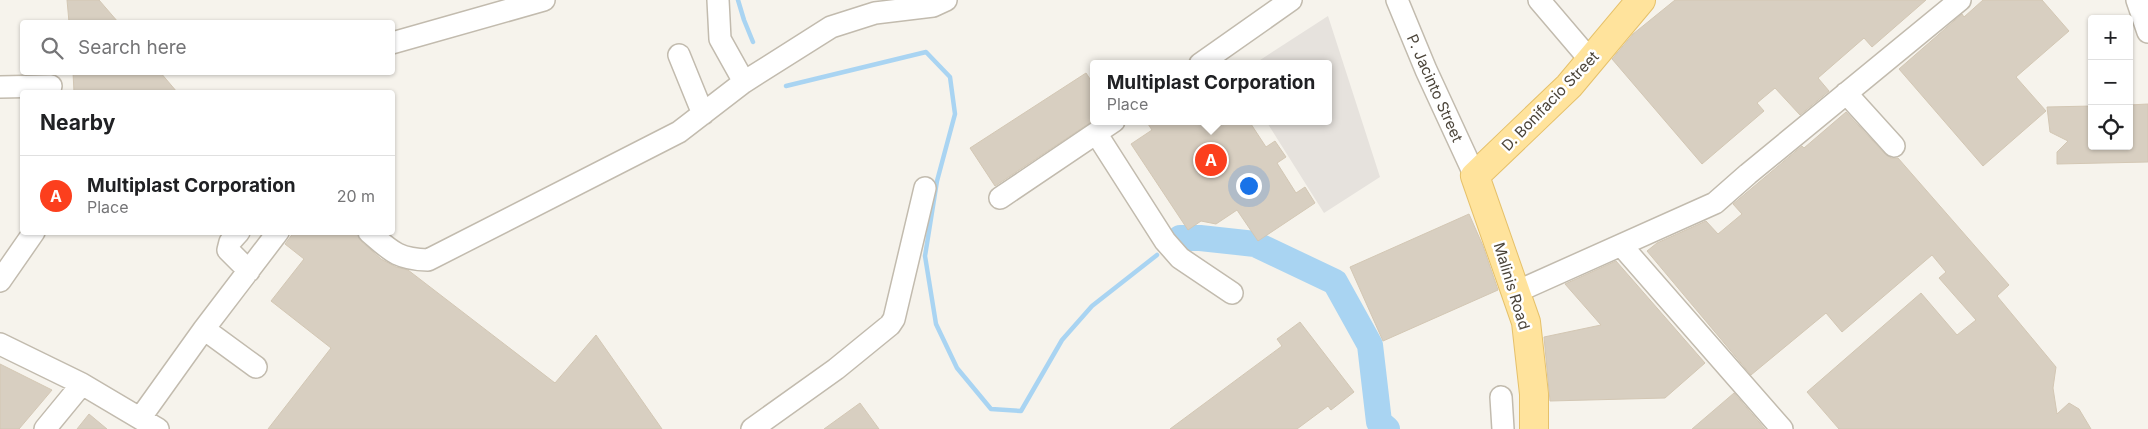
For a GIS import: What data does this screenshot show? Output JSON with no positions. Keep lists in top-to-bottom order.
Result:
{
  "streets": {
    "main road": ["D. Bonifacio Street", "Malinis Road"],
    "street": ["P. Jacinto Street"]
  },
  "crossings": [
    ["P. Jacinto Street", "D. Bonifacio Street"],
    ["P. Jacinto Street", "Malinis Road"],
    ["D. Bonifacio Street", "Malinis Road"]
  ],
  "page": {
    "map_buttons": ["+", "−"],
    "search": "Search here",
    "popup": ["Multiplast Corporation", "Place"],
    "heading": "Nearby",
    "pins": "A",
    "list": [
      {
        "mark": "A",
        "name": "Multiplast Corporation",
        "note": "Place",
        "value": "20 m"
      }
    ]
  }
}
